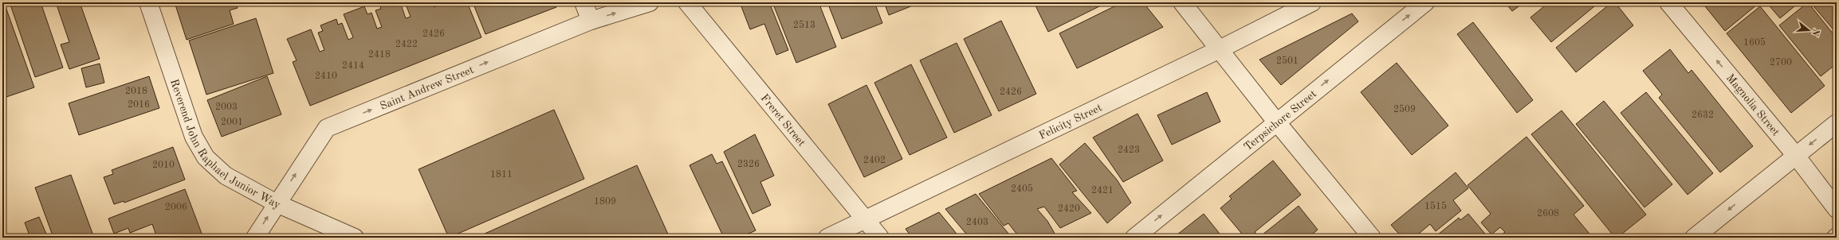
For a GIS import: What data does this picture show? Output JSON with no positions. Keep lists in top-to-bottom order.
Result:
{
  "streets": {
    "street": [
      "Saint Andrew Street",
      "Magnolia Street",
      "Freret Street",
      "Terpsichore Street",
      "Felicity Street",
      "Reverend John Raphael Junior Way"
    ]
  },
  "crossings": [
    ["Saint Andrew Street", "Reverend John Raphael Junior Way"],
    ["Freret Street", "Felicity Street"]
  ],
  "one_way": ["Saint Andrew Street", "Magnolia Street", "Terpsichore Street"],
  "house_numbers": [
    "2513",
    "2426",
    "1605",
    "2422",
    "2418",
    "2501",
    "2700",
    "2414",
    "2410",
    "2018",
    "2426",
    "2016",
    "2003",
    "2509",
    "2632",
    "2001",
    "2423",
    "2402",
    "2326",
    "2010",
    "1811",
    "2405",
    "2421",
    "1809",
    "1515",
    "2006",
    "2420",
    "2608",
    "2403"
  ],
  "north": "right"
}
